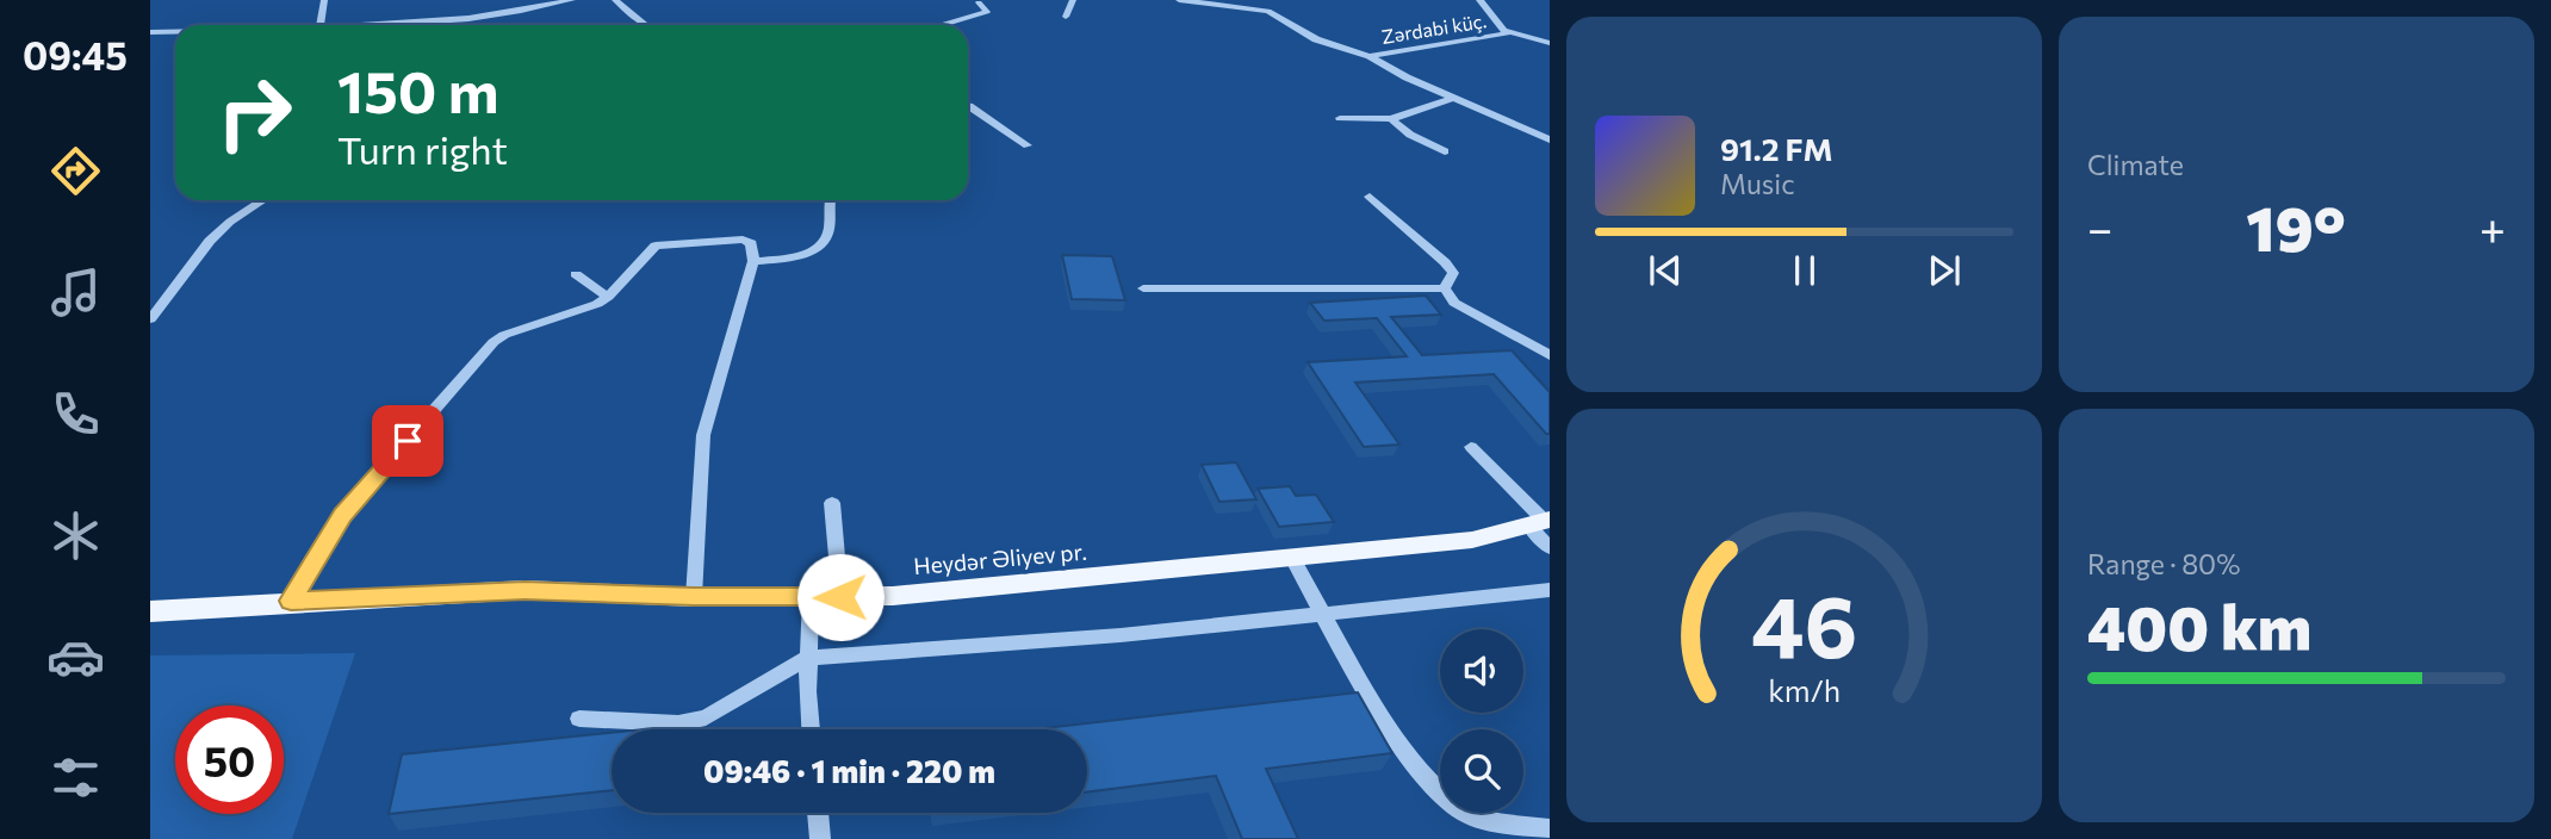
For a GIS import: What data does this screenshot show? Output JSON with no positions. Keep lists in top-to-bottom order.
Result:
{
  "streets": {
    "main road": ["Heydər Əliyev pr."],
    "street": ["Zərdabi küç."]
  },
  "page": {
    "tabs": "09:45",
    "tile": [
      "Climate",
      ["Range · 80%", "400 km"]
    ],
    "turn": ["150 m", "Turn right"],
    "song": ["91.2 FM", "Music"],
    "heat": ["−", "19°", "+"],
    "limit": "50",
    "trip": "09:46 · 1 min · 220 m",
    "gauge": ["46", "km/h"]
  }
}
